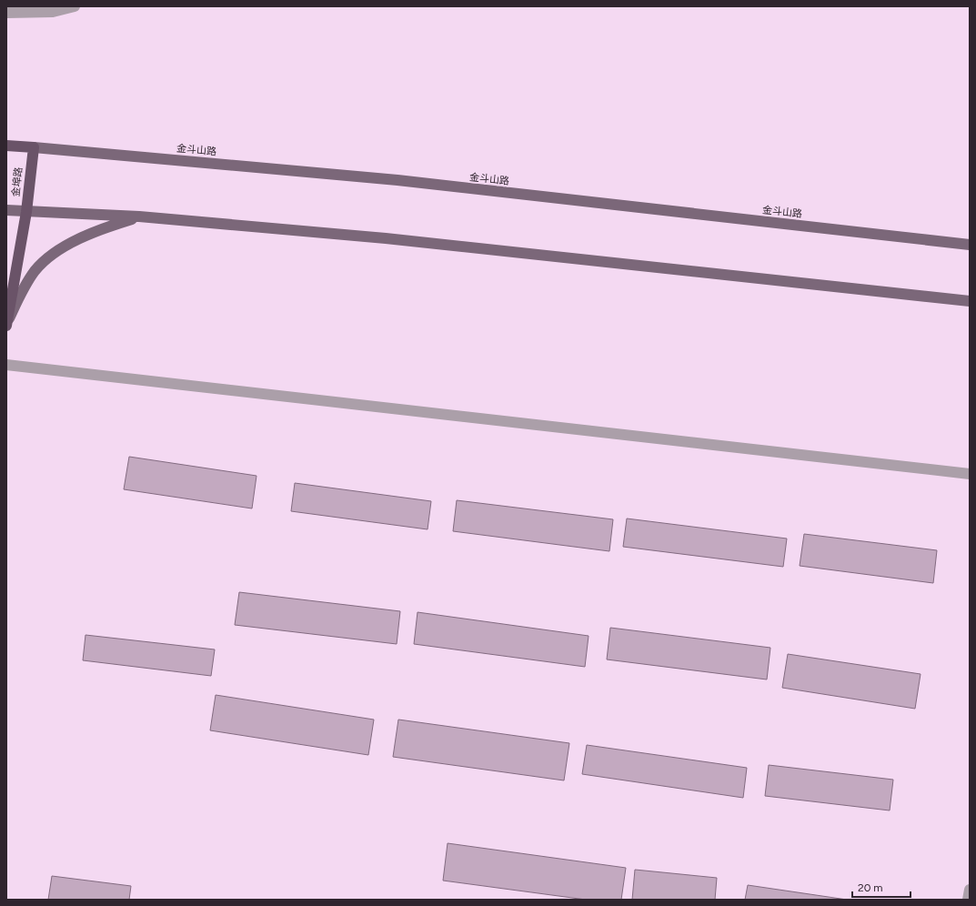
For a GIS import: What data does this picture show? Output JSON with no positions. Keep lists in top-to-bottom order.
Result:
{
  "streets": {
    "highway": ["金斗山路", "金埠路"]
  },
  "crossings": [
    ["金斗山路", "金埠路"]
  ],
  "scale_bar": "20 m"
}
